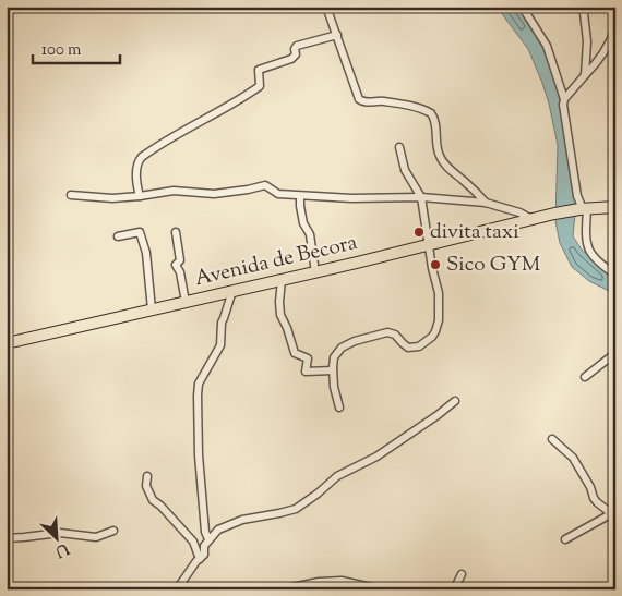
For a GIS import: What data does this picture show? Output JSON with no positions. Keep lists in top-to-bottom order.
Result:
{
  "streets": {
    "main road": ["Avenida de Becora"]
  },
  "places": ["divita taxi", "Sico GYM"],
  "scale_bar": "100 m",
  "north": "bottom right"
}
